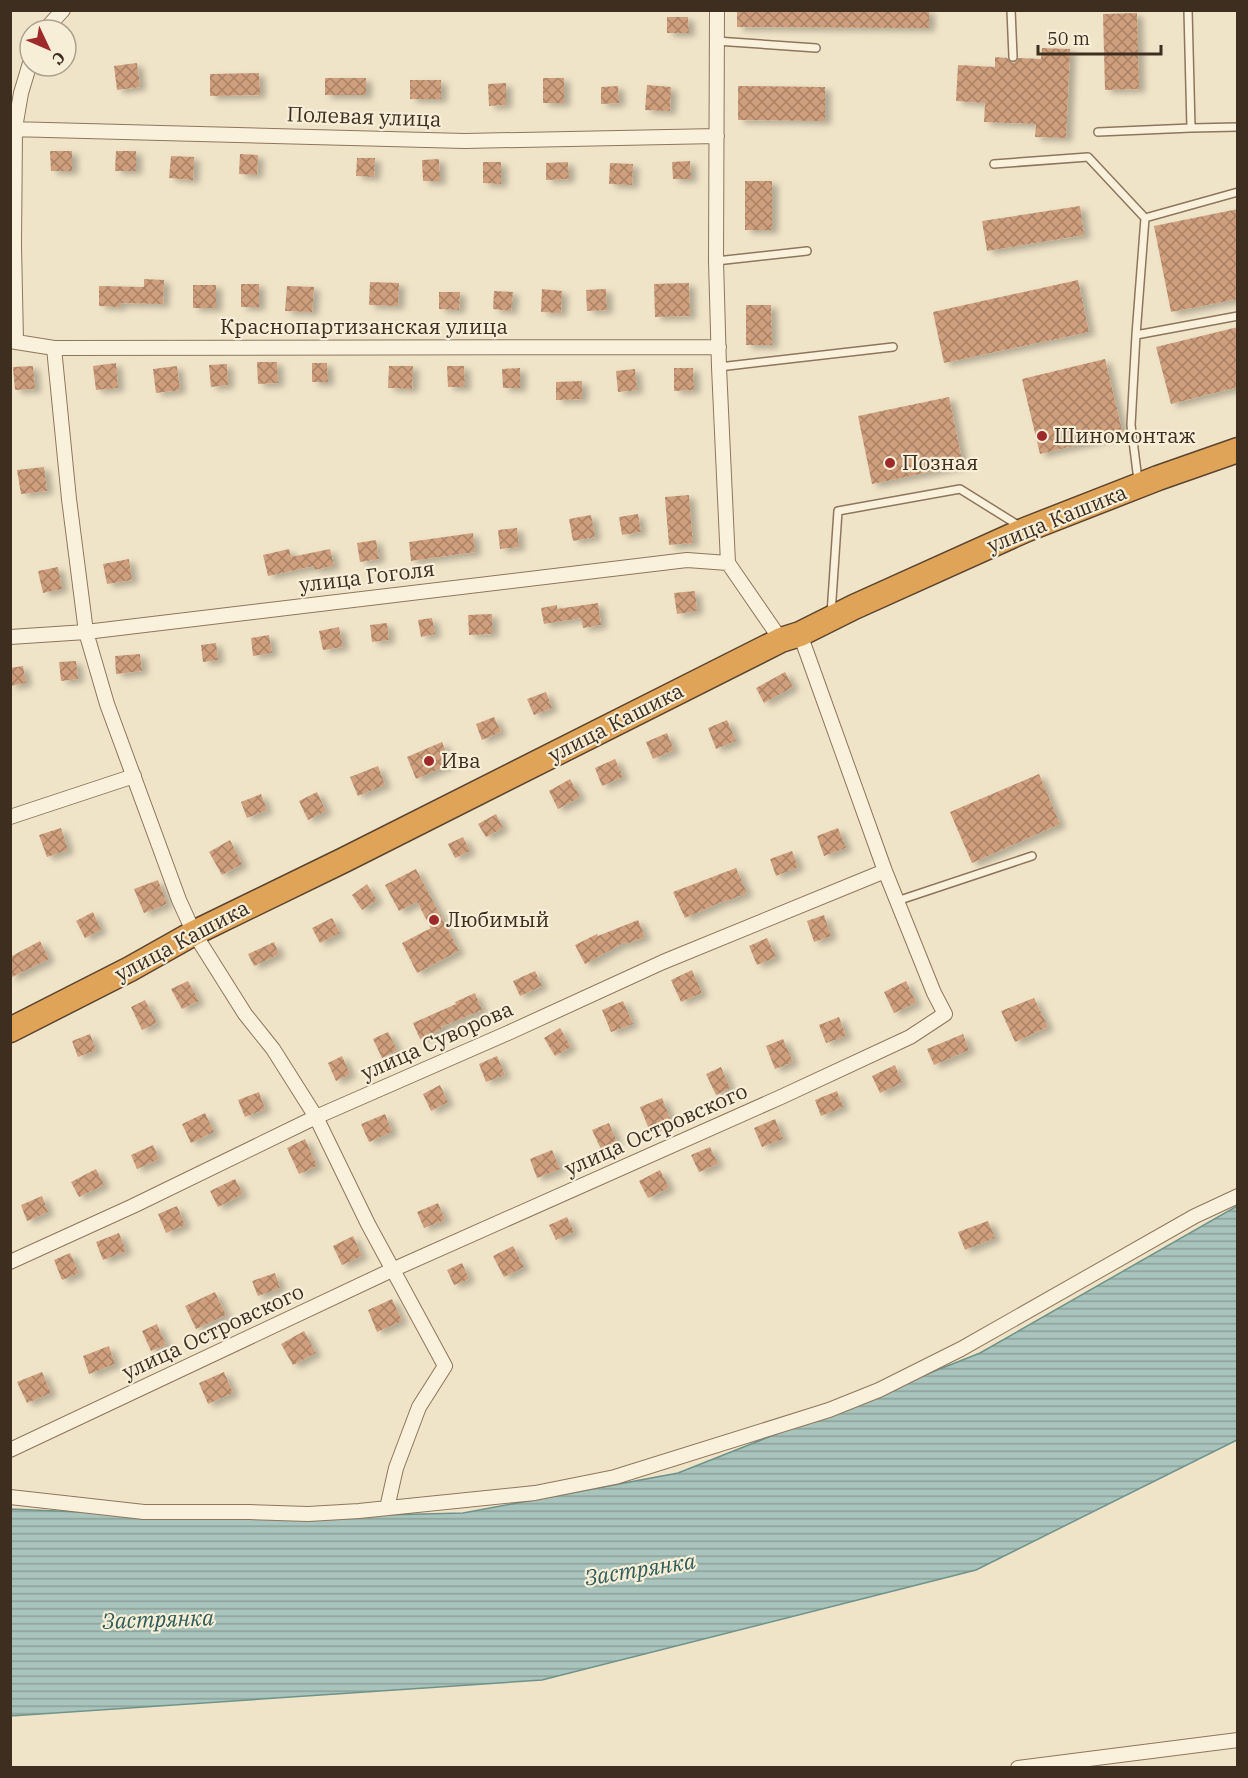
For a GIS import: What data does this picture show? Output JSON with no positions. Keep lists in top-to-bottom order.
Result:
{
  "streets": {
    "highway": ["улица Кашика"],
    "street": [
      "Полевая улица",
      "Краснопартизанская улица",
      "улица Гоголя",
      "улица Суворова",
      "улица Островского"
    ]
  },
  "crossings": [
    ["улица Кашика", "улица Островского"],
    ["улица Гоголя", "улица Островского"],
    ["улица Суворова", "улица Островского"]
  ],
  "water": ["Застрянка"],
  "places": [
    "Шиномонтаж",
    "Позная",
    "Ива",
    "Любимый"
  ],
  "scale_bar": "50 m",
  "north": "bottom right"
}
